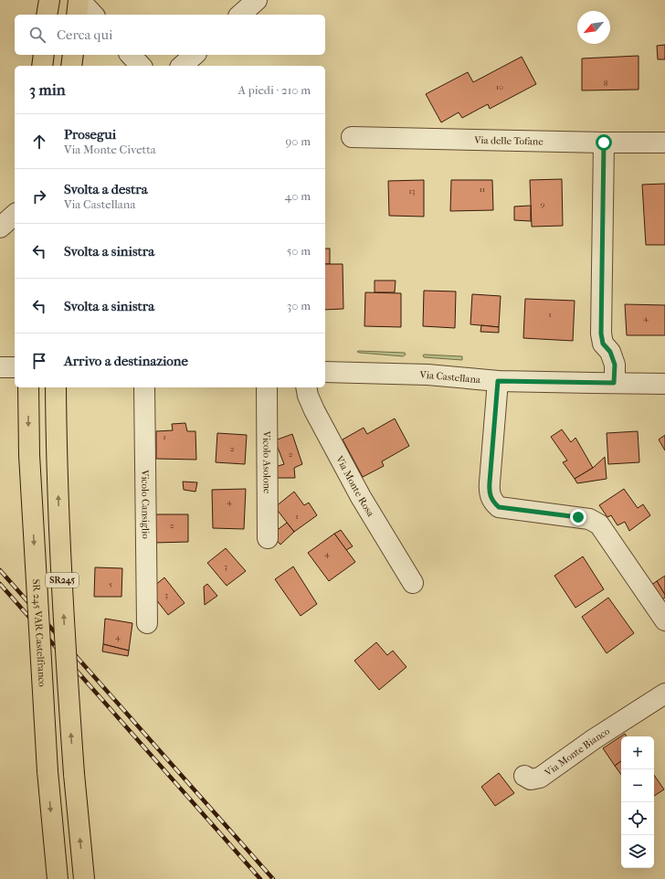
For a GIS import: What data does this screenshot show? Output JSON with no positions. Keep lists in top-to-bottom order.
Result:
{
  "streets": {
    "highway": ["SR245", "SR 245 VAR Castelfranco"],
    "street": [
      "Via delle Tofane",
      "Via Castellana",
      "Vicolo Asolone",
      "Via Monte Rosa",
      "Vicolo Cansiglio",
      "Via Monte Bianco"
    ]
  },
  "house_numbers": [
    "8",
    "10",
    "11",
    "13",
    "9",
    "1",
    "4",
    "1",
    "2",
    "2",
    "4",
    "1",
    "2",
    "4",
    "3",
    "5",
    "3",
    "4"
  ],
  "north": "bottom left",
  "page": {
    "search": "Cerca qui",
    "heading": ["3 min", "A piedi · 210 m"],
    "list": [
      ["Prosegui", "Via Monte Civetta", "90 m"],
      ["Svolta a destra", "Via Castellana", "40 m"],
      ["Svolta a sinistra", "50 m"],
      ["Svolta a sinistra", "30 m"],
      "Arrivo a destinazione"
    ],
    "map_buttons": ["+", "−"]
  }
}
